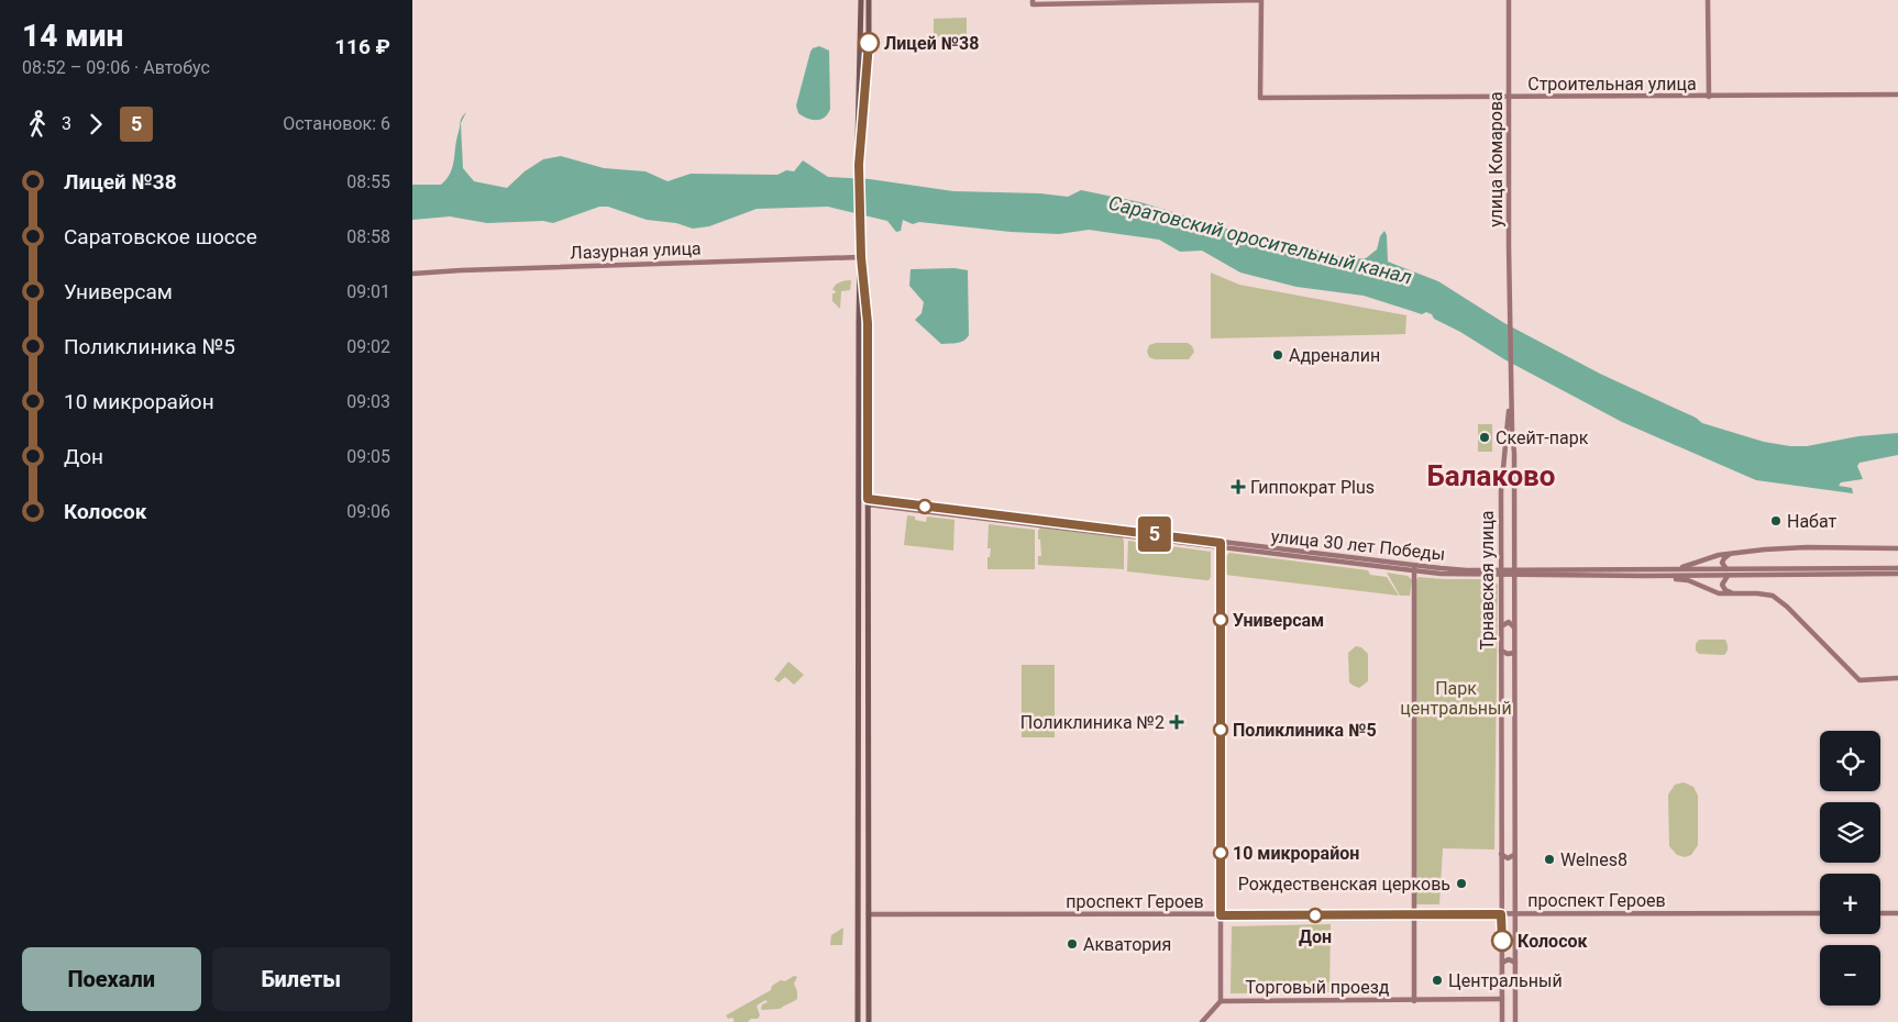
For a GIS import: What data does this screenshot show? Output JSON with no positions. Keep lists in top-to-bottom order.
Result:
{
  "streets": {
    "street": [
      "Строительная улица",
      "улица Комарова",
      "Лазурная улица",
      "улица 30 лет Победы",
      "Трнавская улица",
      "проспект Героев",
      "Торговый проезд"
    ]
  },
  "crossings": [
    ["Строительная улица", "улица Комарова"],
    ["улица Комарова", "Трнавская улица"],
    ["улица 30 лет Победы", "Трнавская улица"],
    ["Трнавская улица", "проспект Героев"],
    ["Трнавская улица", "Торговый проезд"]
  ],
  "districts": ["Балаково"],
  "water": ["Саратовский оросительный канал"],
  "parks": ["Парк центральный"],
  "places": {
    "other": [
      "Лицей №38",
      "Адреналин",
      "Скейт-парк",
      "Набат",
      "Универсам",
      "Поликлиника №5",
      "10 микрорайон",
      "Welnes8",
      "Рождественская церковь",
      "Дон",
      "Колосок",
      "Акватория",
      "Центральный"
    ],
    "health": ["Гиппократ Plus", "Поликлиника №2"]
  },
  "lines": ["bus line 5"],
  "page": {
    "heading": ["14 мин", "08:52 – 09:06 · Автобус", "116 ₽"],
    "on_map": "5",
    "legs": ["3", "5", "Остановок: 6"],
    "list": [
      {
        "name": "Лицей №38",
        "value": "08:55"
      },
      {
        "name": "Саратовское шоссе",
        "value": "08:58"
      },
      {
        "name": "Универсам",
        "value": "09:01"
      },
      {
        "name": "Поликлиника №5",
        "value": "09:02"
      },
      {
        "name": "10 микрорайон",
        "value": "09:03"
      },
      {
        "name": "Дон",
        "value": "09:05"
      },
      {
        "name": "Колосок",
        "value": "09:06"
      }
    ],
    "map_buttons": ["+", "−"],
    "buttons": ["Поехали", "Билеты"]
  }
}
